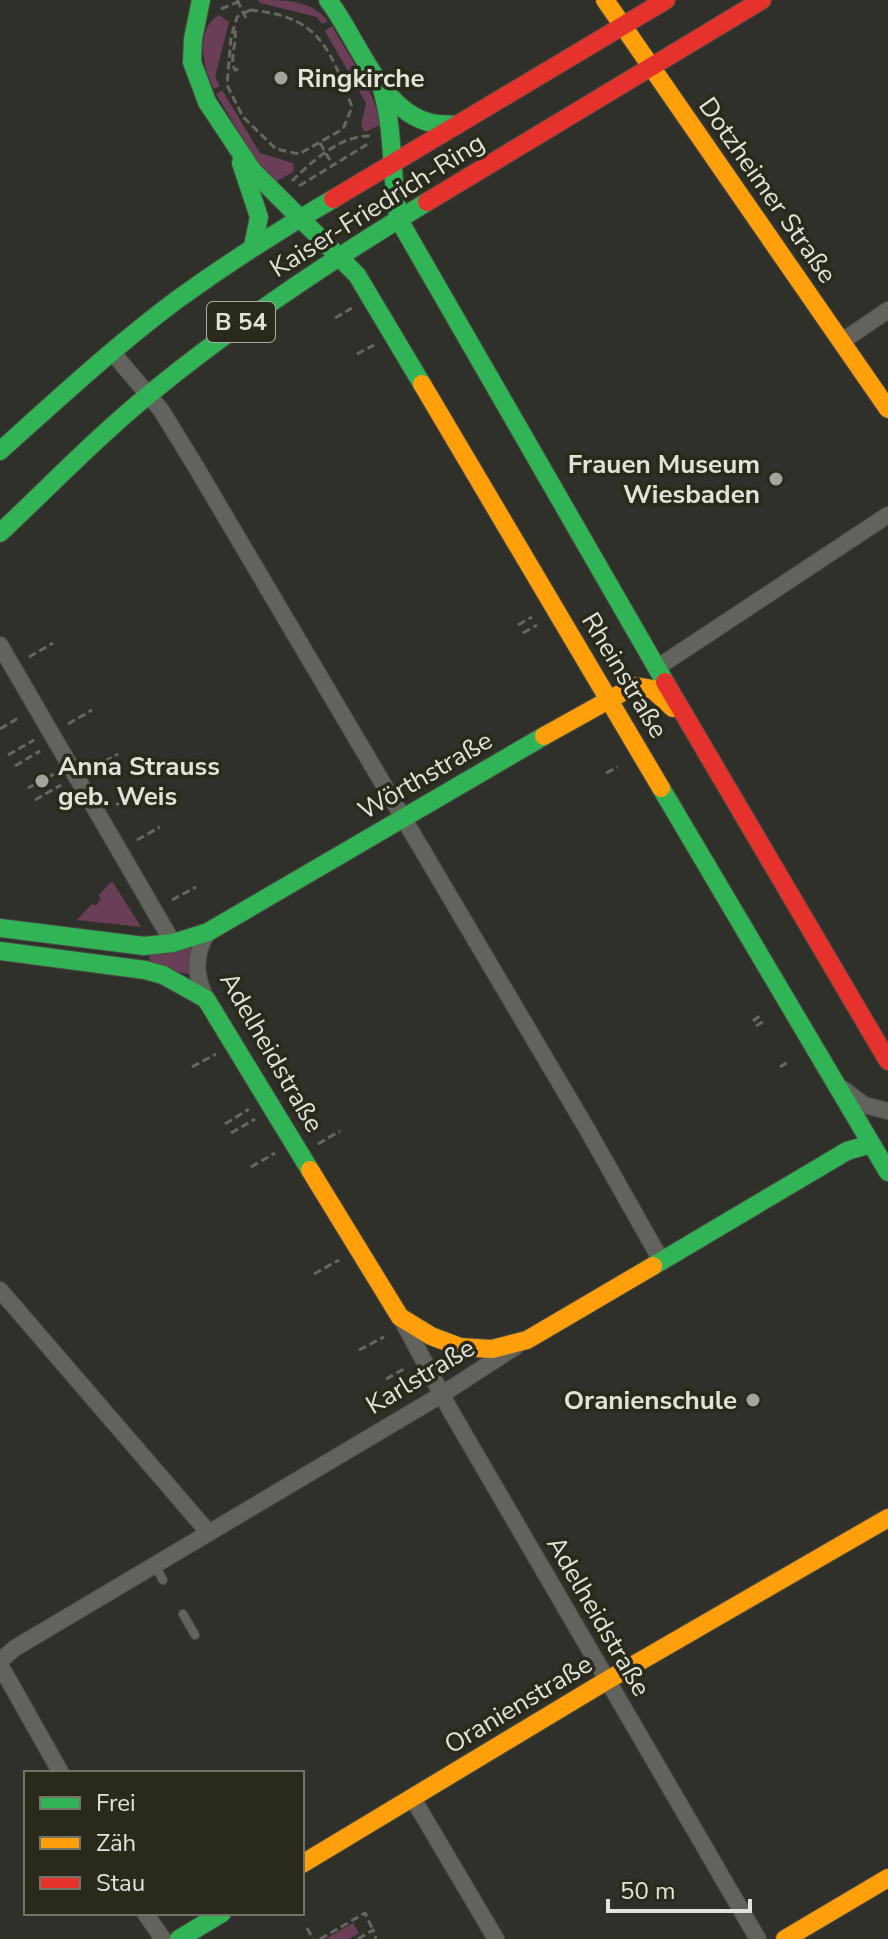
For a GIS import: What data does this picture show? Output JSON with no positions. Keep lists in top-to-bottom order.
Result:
{
  "streets": {
    "main road": [
      "Dotzheimer Straße",
      "Kaiser-Friedrich-Ring",
      "B 54",
      "Rheinstraße",
      "Wörthstraße",
      "Adelheidstraße",
      "Karlstraße",
      "Oranienstraße"
    ]
  },
  "crossings": [
    ["Dotzheimer Straße", "Kaiser-Friedrich-Ring"],
    ["Dotzheimer Straße", "B 54"],
    ["Kaiser-Friedrich-Ring", "B 54"],
    ["Kaiser-Friedrich-Ring", "Rheinstraße"],
    ["Rheinstraße", "Wörthstraße"],
    ["Rheinstraße", "Karlstraße"],
    ["Wörthstraße", "Adelheidstraße"],
    ["Adelheidstraße", "Karlstraße"],
    ["Adelheidstraße", "Oranienstraße"]
  ],
  "places": [
    "Ringkirche",
    "Frauen Museum Wiesbaden",
    "Anna Strauss geb. Weis",
    "Oranienschule"
  ],
  "legend": ["Frei", "Zäh", "Stau"],
  "scale_bar": "50 m"
}
